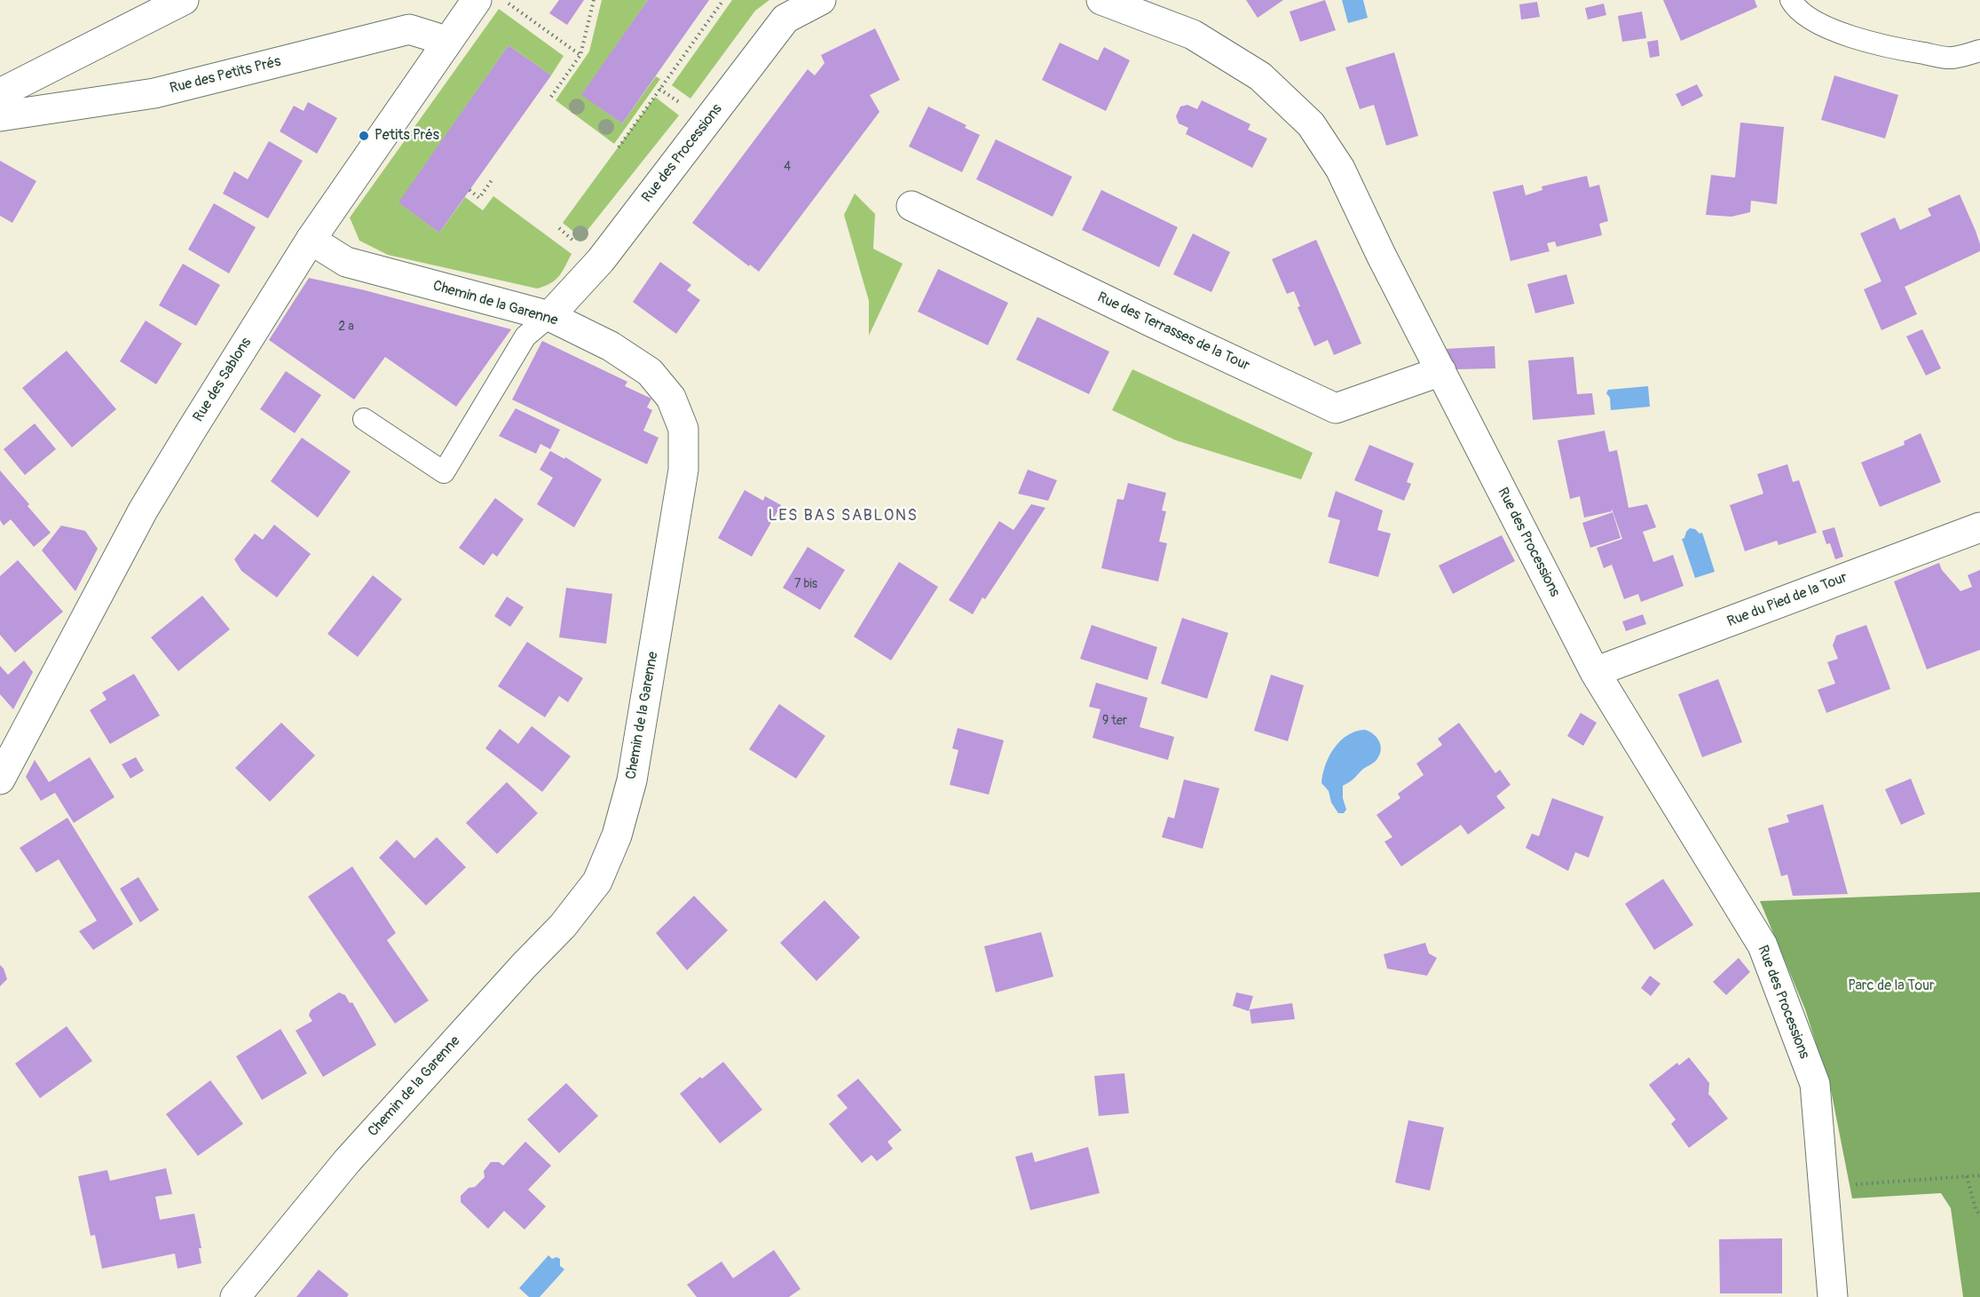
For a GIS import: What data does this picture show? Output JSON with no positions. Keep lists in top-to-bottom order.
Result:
{
  "streets": {
    "street": [
      "Rue des Petits Prés",
      "Rue des Processions",
      "Chemin de la Garenne",
      "Rue des Terrasses de la Tour",
      "Rue des Sablons",
      "Rue du Pied de la Tour"
    ]
  },
  "crossings": [
    ["Rue des Petits Prés", "Rue des Sablons"],
    ["Rue des Processions", "Chemin de la Garenne"],
    ["Rue des Processions", "Rue des Terrasses de la Tour"],
    ["Rue des Processions", "Rue du Pied de la Tour"],
    ["Chemin de la Garenne", "Rue des Sablons"]
  ],
  "districts": ["LES BAS SABLONS"],
  "parks": ["Parc de la Tour"],
  "places": ["Petits Prés"],
  "house_numbers": [
    "4",
    "2 a",
    "7 bis",
    "9 ter"
  ]
}
